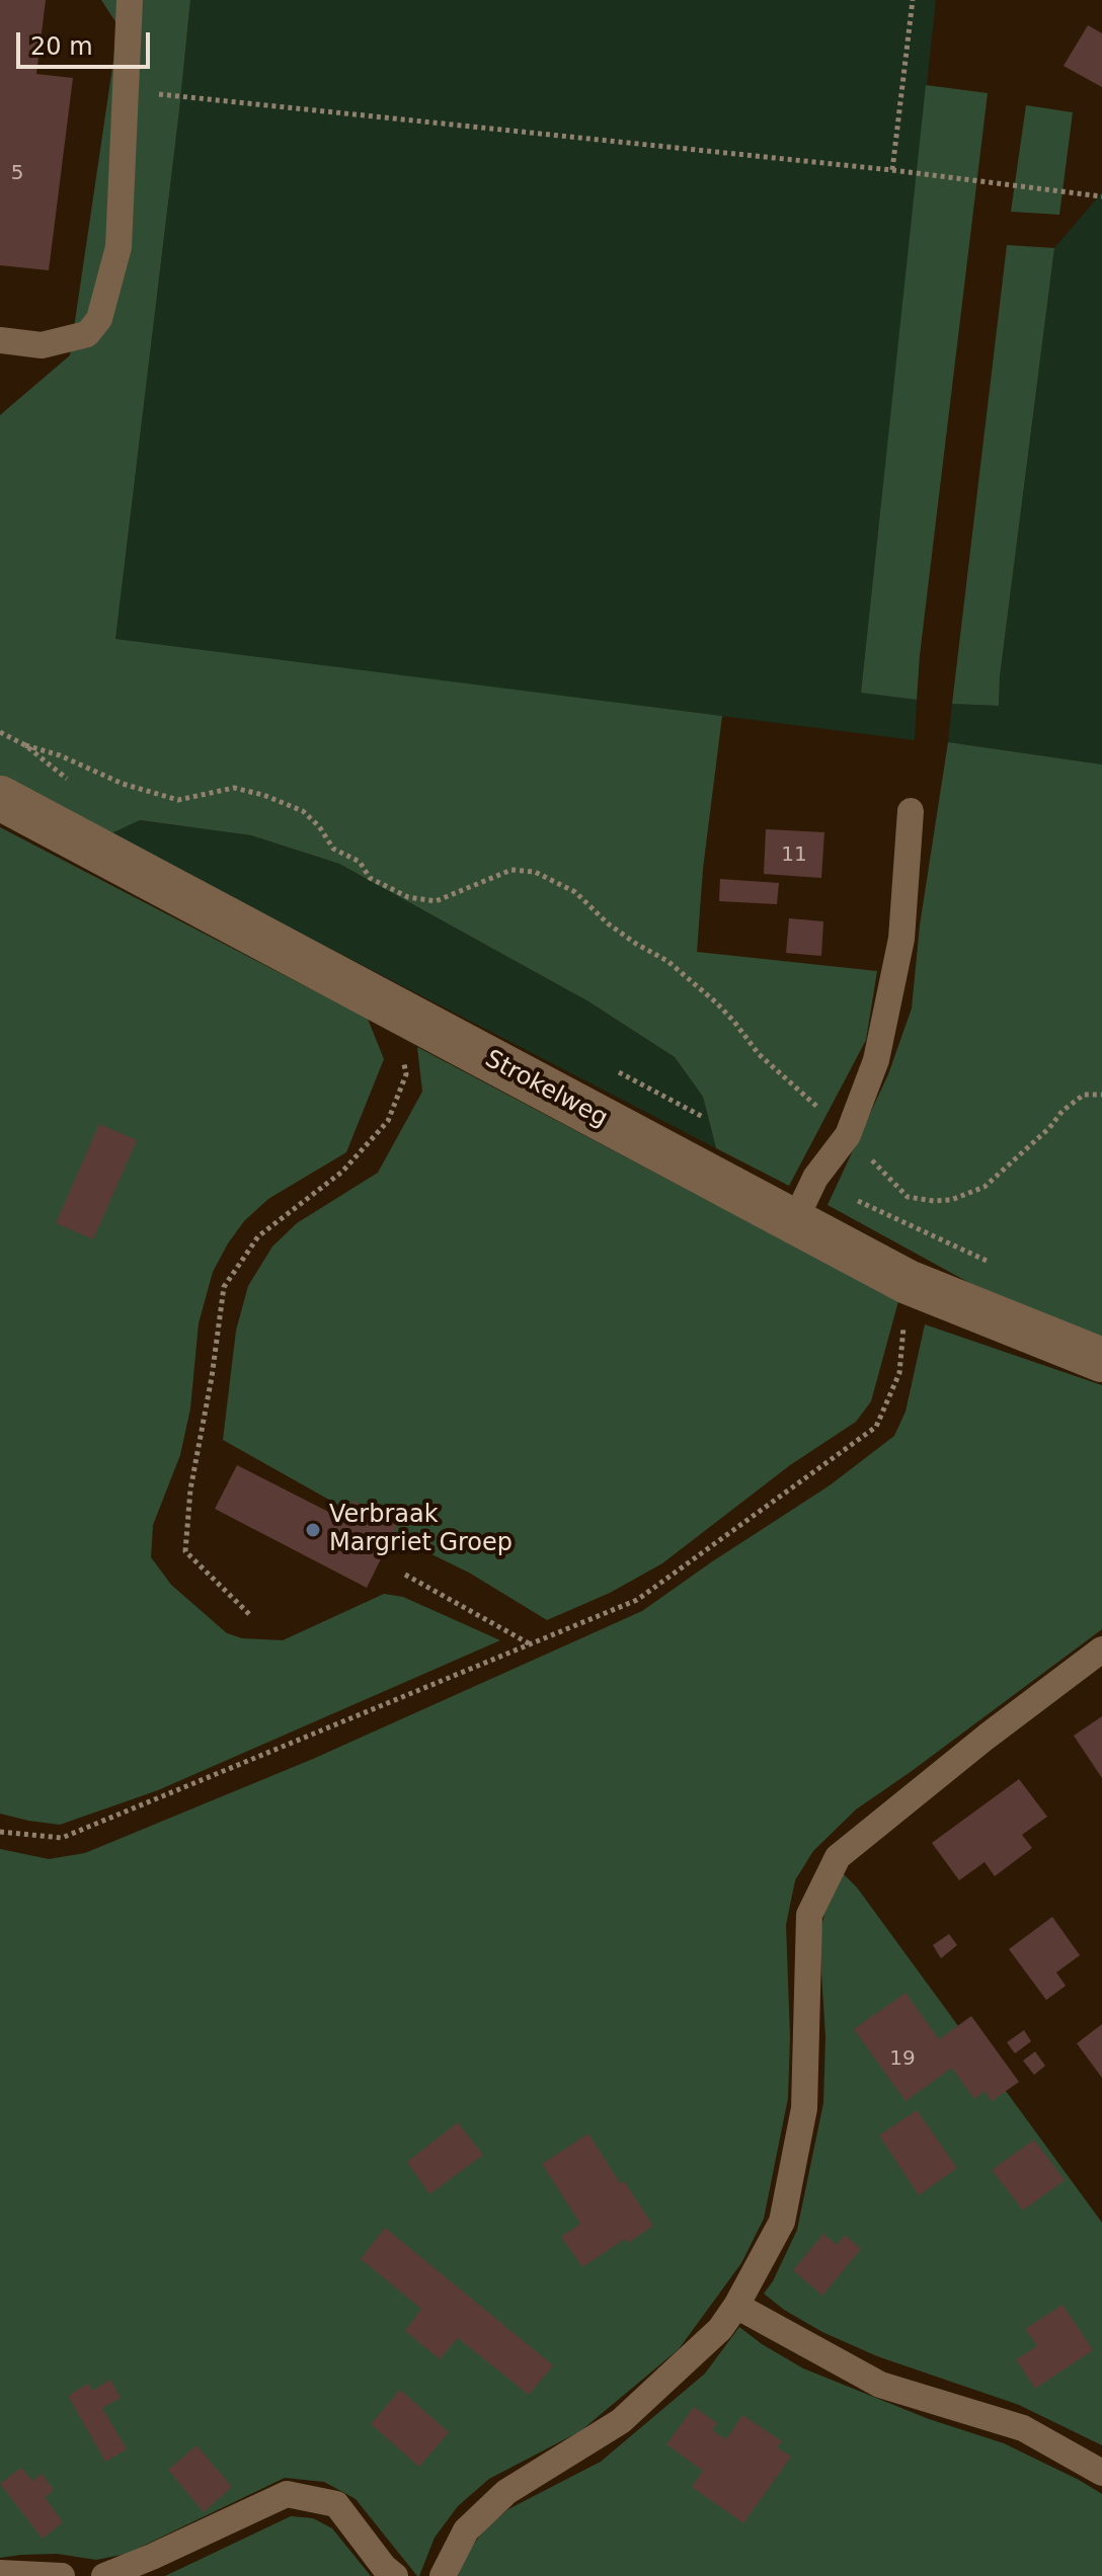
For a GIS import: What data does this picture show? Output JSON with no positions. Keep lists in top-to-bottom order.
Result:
{
  "streets": {
    "street": ["Strokelweg"]
  },
  "places": ["Verbraak Margriet Groep"],
  "house_numbers": ["5", "11", "19"],
  "scale_bar": "20 m"
}
